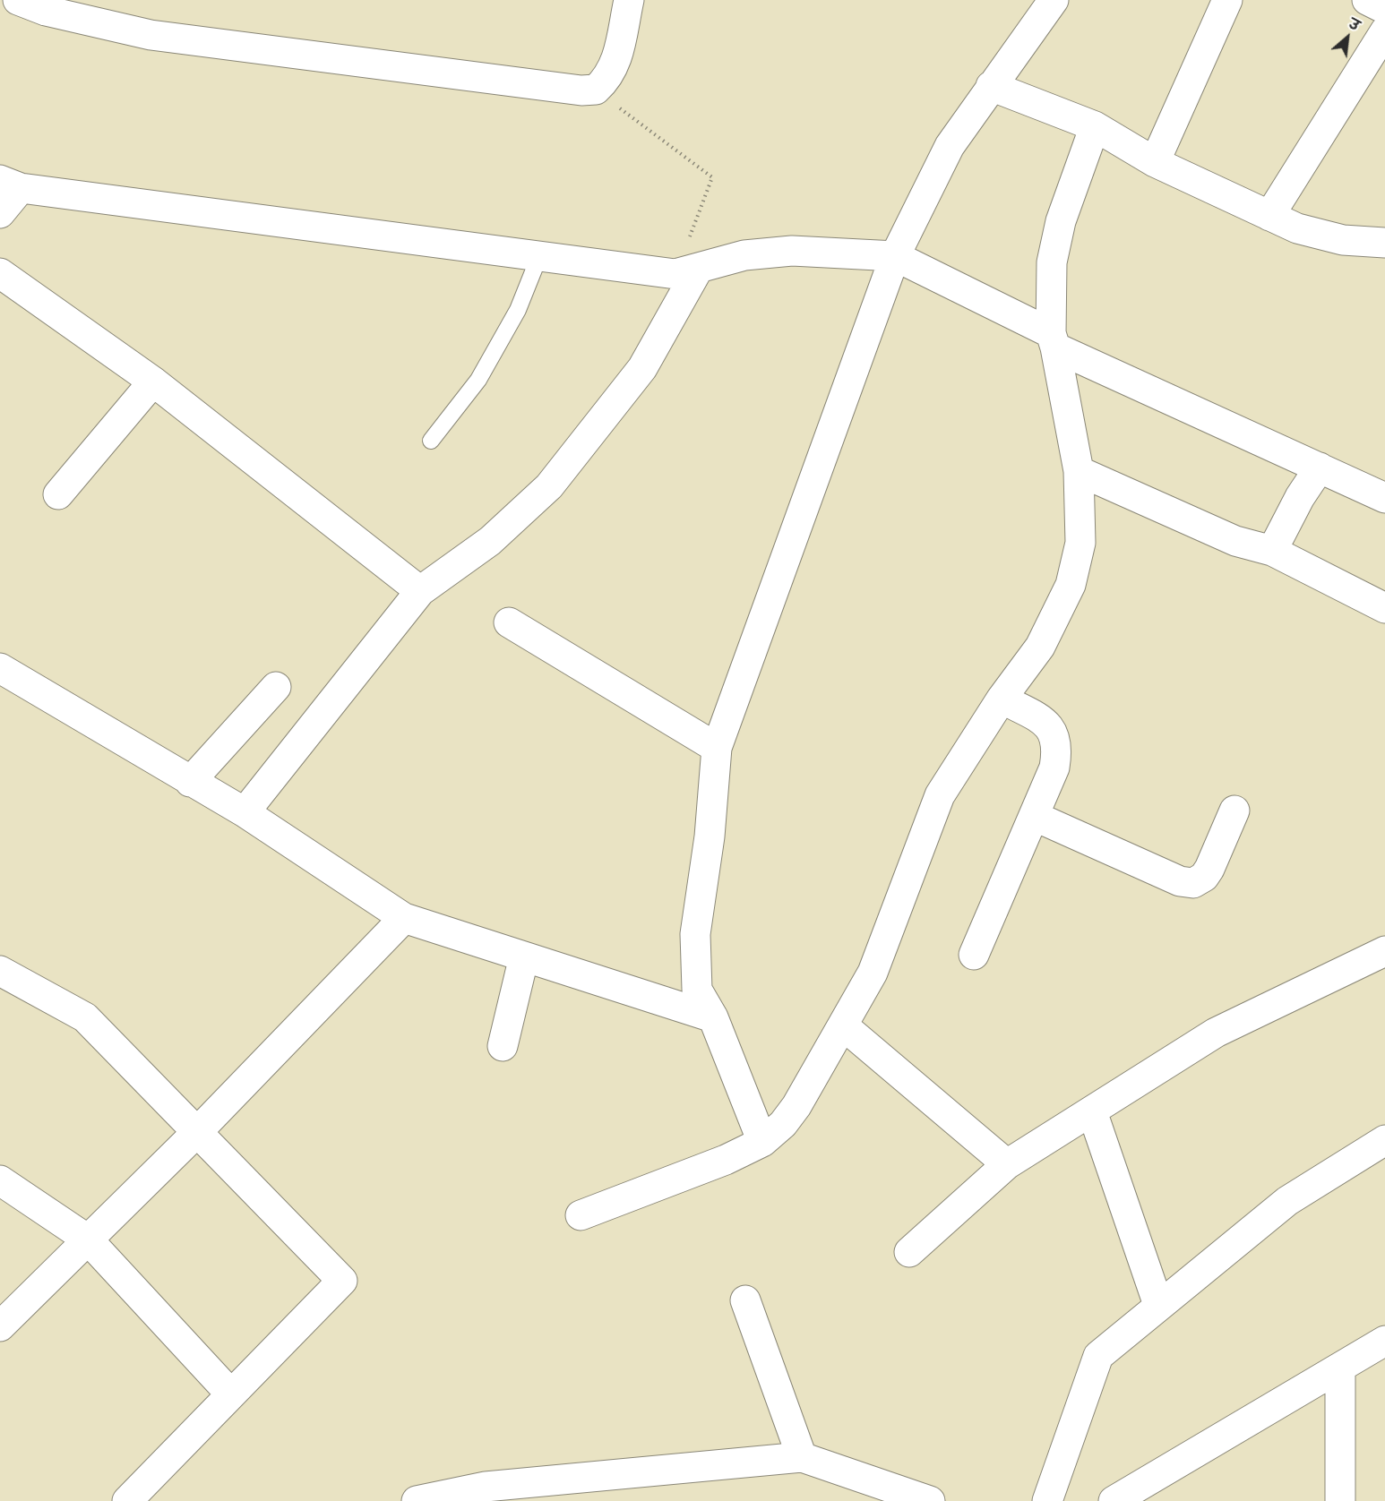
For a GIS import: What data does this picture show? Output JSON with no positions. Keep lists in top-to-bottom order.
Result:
{
  "north": "top right"
}
